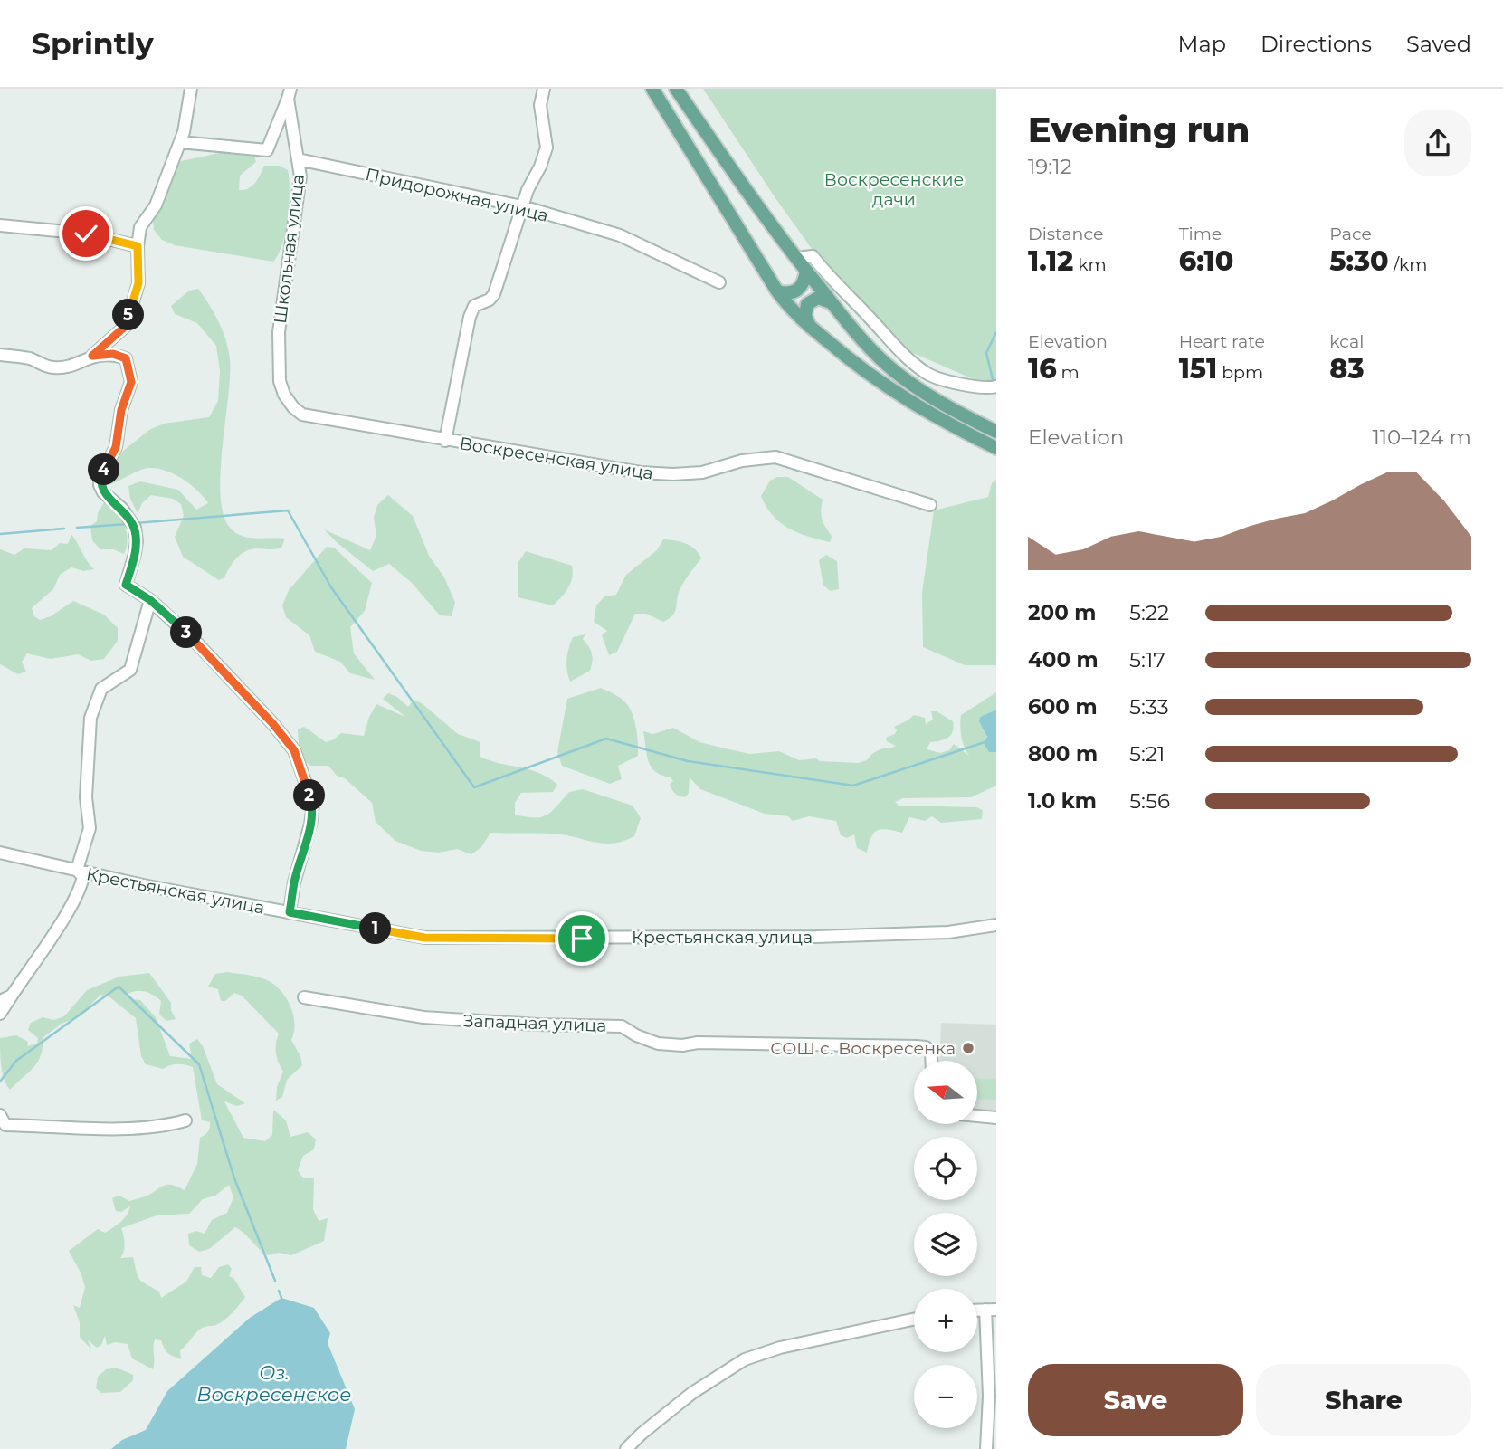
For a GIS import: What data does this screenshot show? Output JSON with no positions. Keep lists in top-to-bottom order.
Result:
{
  "streets": {
    "street": [
      "Придорожная улица",
      "Школьная улица",
      "Воскресенская улица",
      "Крестьянская улица",
      "Западная улица"
    ]
  },
  "crossings": [
    ["Придорожная улица", "Школьная улица"],
    ["Школьная улица", "Воскресенская улица"]
  ],
  "water": ["Оз. Воскресенское"],
  "parks": ["Воскресенские дачи"],
  "places": ["СОШ с. Воскресенка"],
  "north": "left",
  "page": {
    "header": "Sprintly",
    "nav": ["Map", "Directions", "Saved"],
    "heading": ["Evening run", "19:12"],
    "stats": [
      ["Distance", "1.12 km"],
      ["Time", "6:10"],
      ["Pace", "5:30 /km"],
      ["Elevation", "16 m"],
      ["Heart rate", "151 bpm"],
      ["kcal", "83"]
    ],
    "pins": [
      "5",
      "4",
      "3",
      "2",
      "1"
    ],
    "chart": ["Elevation", "110–124 m"],
    "list": [
      {
        "name": "200 m",
        "note": "5:22"
      },
      {
        "name": "400 m",
        "note": "5:17"
      },
      {
        "name": "600 m",
        "note": "5:33"
      },
      {
        "name": "800 m",
        "note": "5:21"
      },
      {
        "name": "1.0 km",
        "note": "5:56"
      }
    ],
    "map_buttons": ["+", "−"],
    "buttons": ["Save", "Share"]
  }
}
